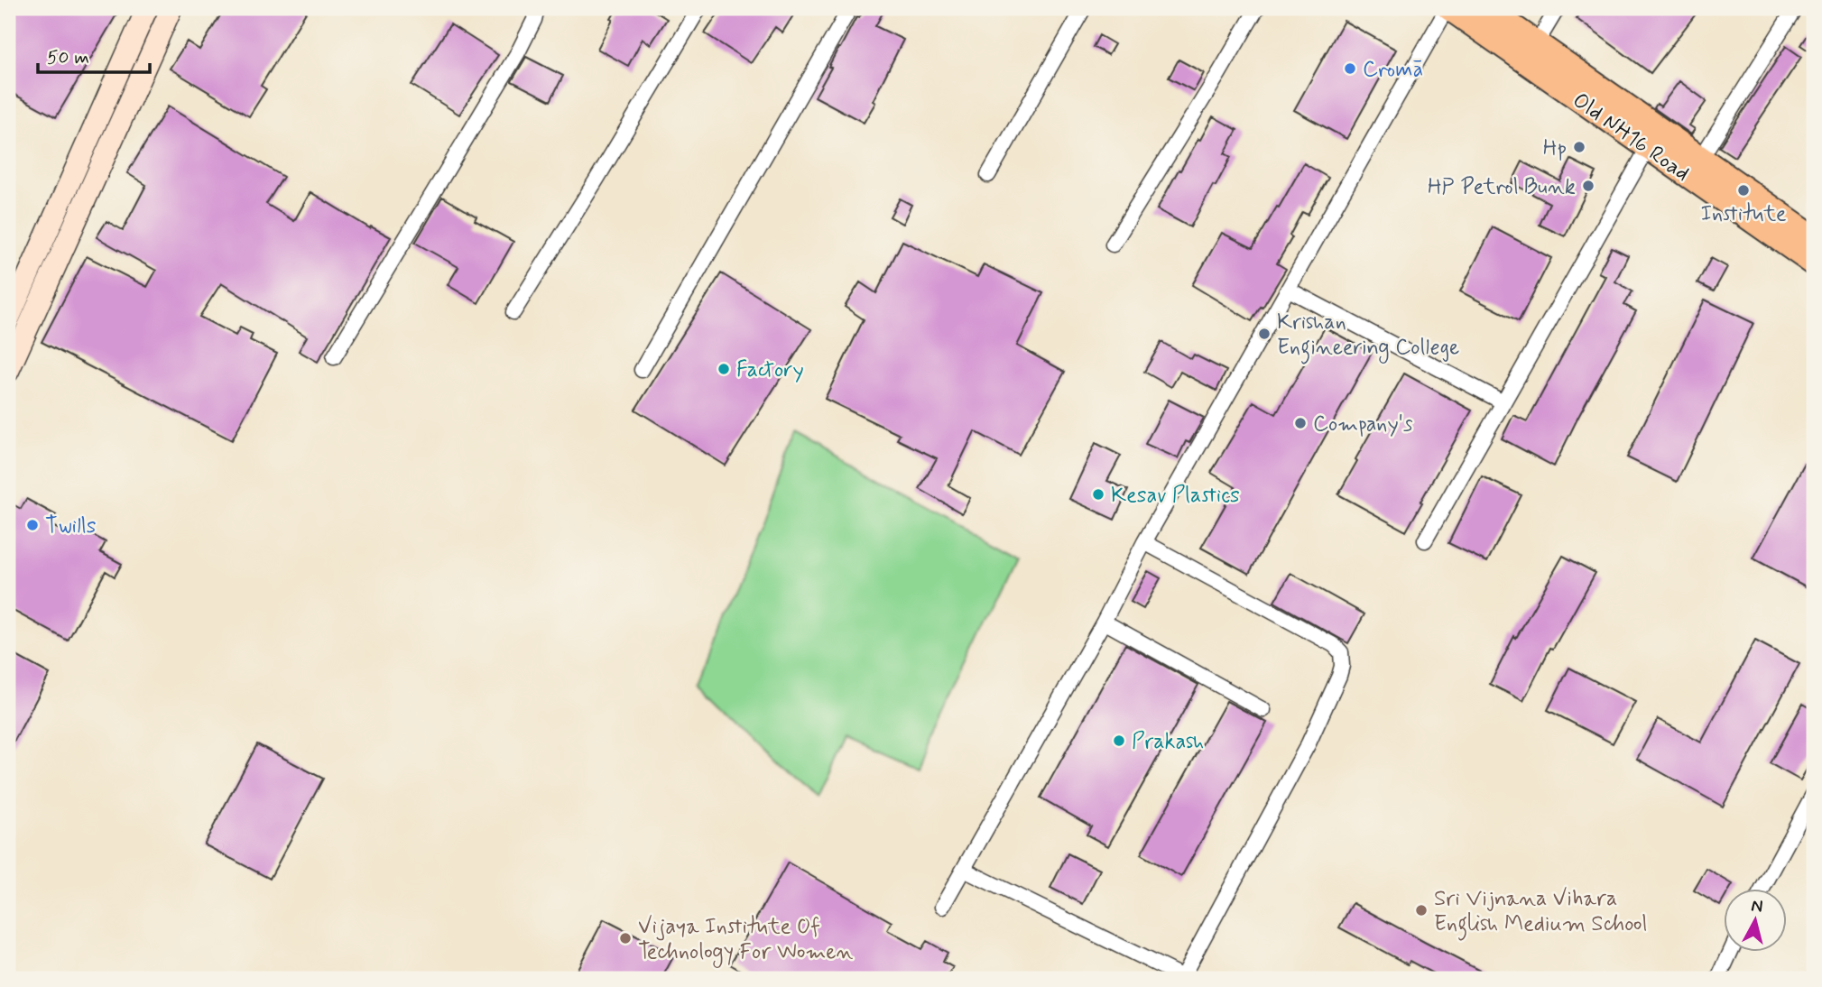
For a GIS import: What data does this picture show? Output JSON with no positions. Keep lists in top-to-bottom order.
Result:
{
  "streets": {
    "main road": ["Old NH16 Road"]
  },
  "places": [
    "Cromā",
    "Hp",
    "HP Petrol Bunk",
    "Institute",
    "Krishan Engineering College",
    "Factory",
    "Company's",
    "Kesav Plastics",
    "Twills",
    "Prakash",
    "Sri Vijnana Vihara English Medium School",
    "Vijaya Institute Of Technology For Women"
  ],
  "scale_bar": "50 m",
  "north": "top"
}
